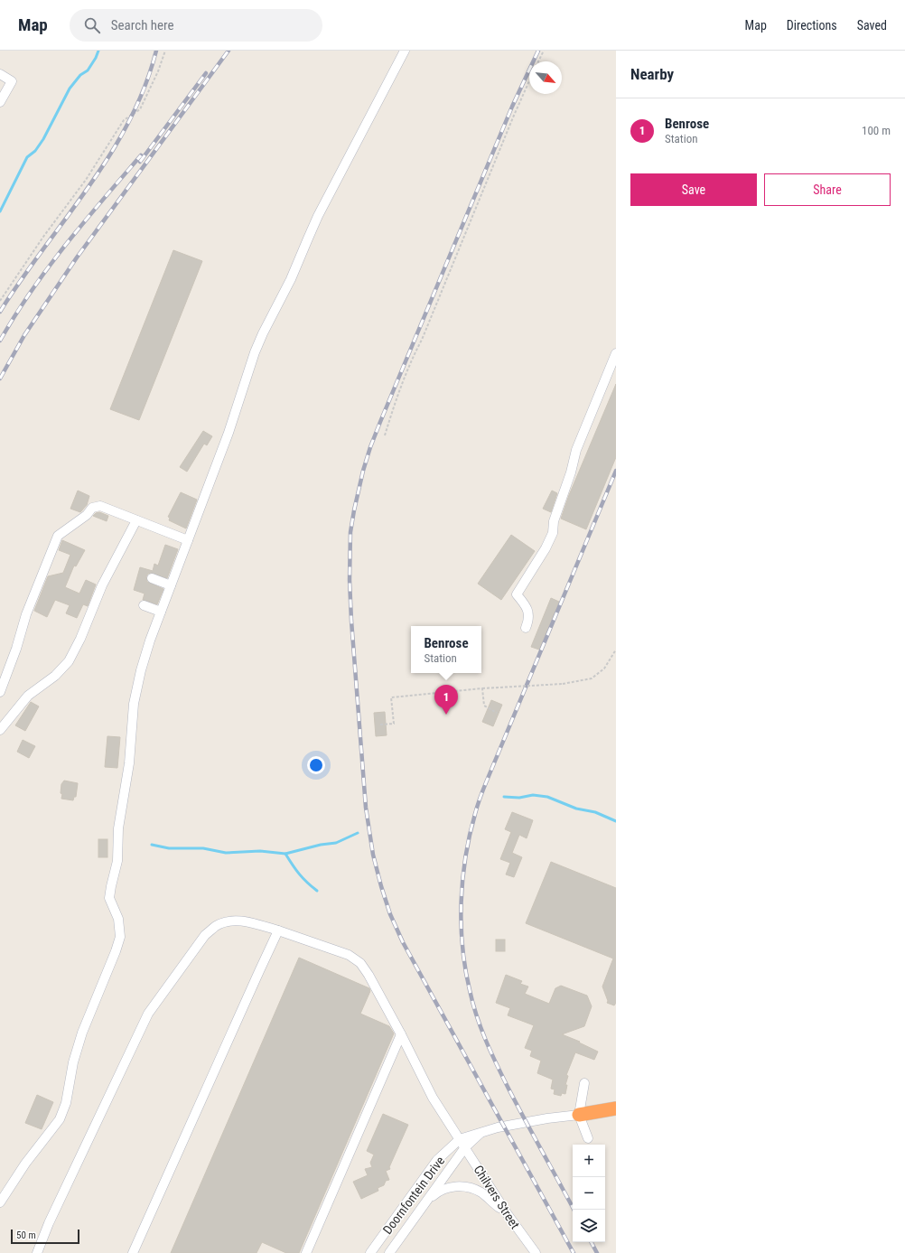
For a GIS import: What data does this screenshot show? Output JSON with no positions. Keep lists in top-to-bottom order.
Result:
{
  "streets": {
    "street": ["Doornfontein Drive", "Chilvers Street"]
  },
  "crossings": [
    ["Doornfontein Drive", "Chilvers Street"]
  ],
  "scale_bar": "50 m",
  "north": "bottom right",
  "page": {
    "header": "Map",
    "search": "Search here",
    "nav": ["Map", "Directions", "Saved"],
    "heading": "Nearby",
    "list": [
      {
        "mark": "1",
        "name": "Benrose",
        "note": "Station",
        "value": "100 m"
      }
    ],
    "buttons": ["Save", "Share"],
    "popup": ["Benrose", "Station"],
    "pins": "1",
    "map_buttons": ["+", "−"],
    "scale": "50 m"
  }
}
